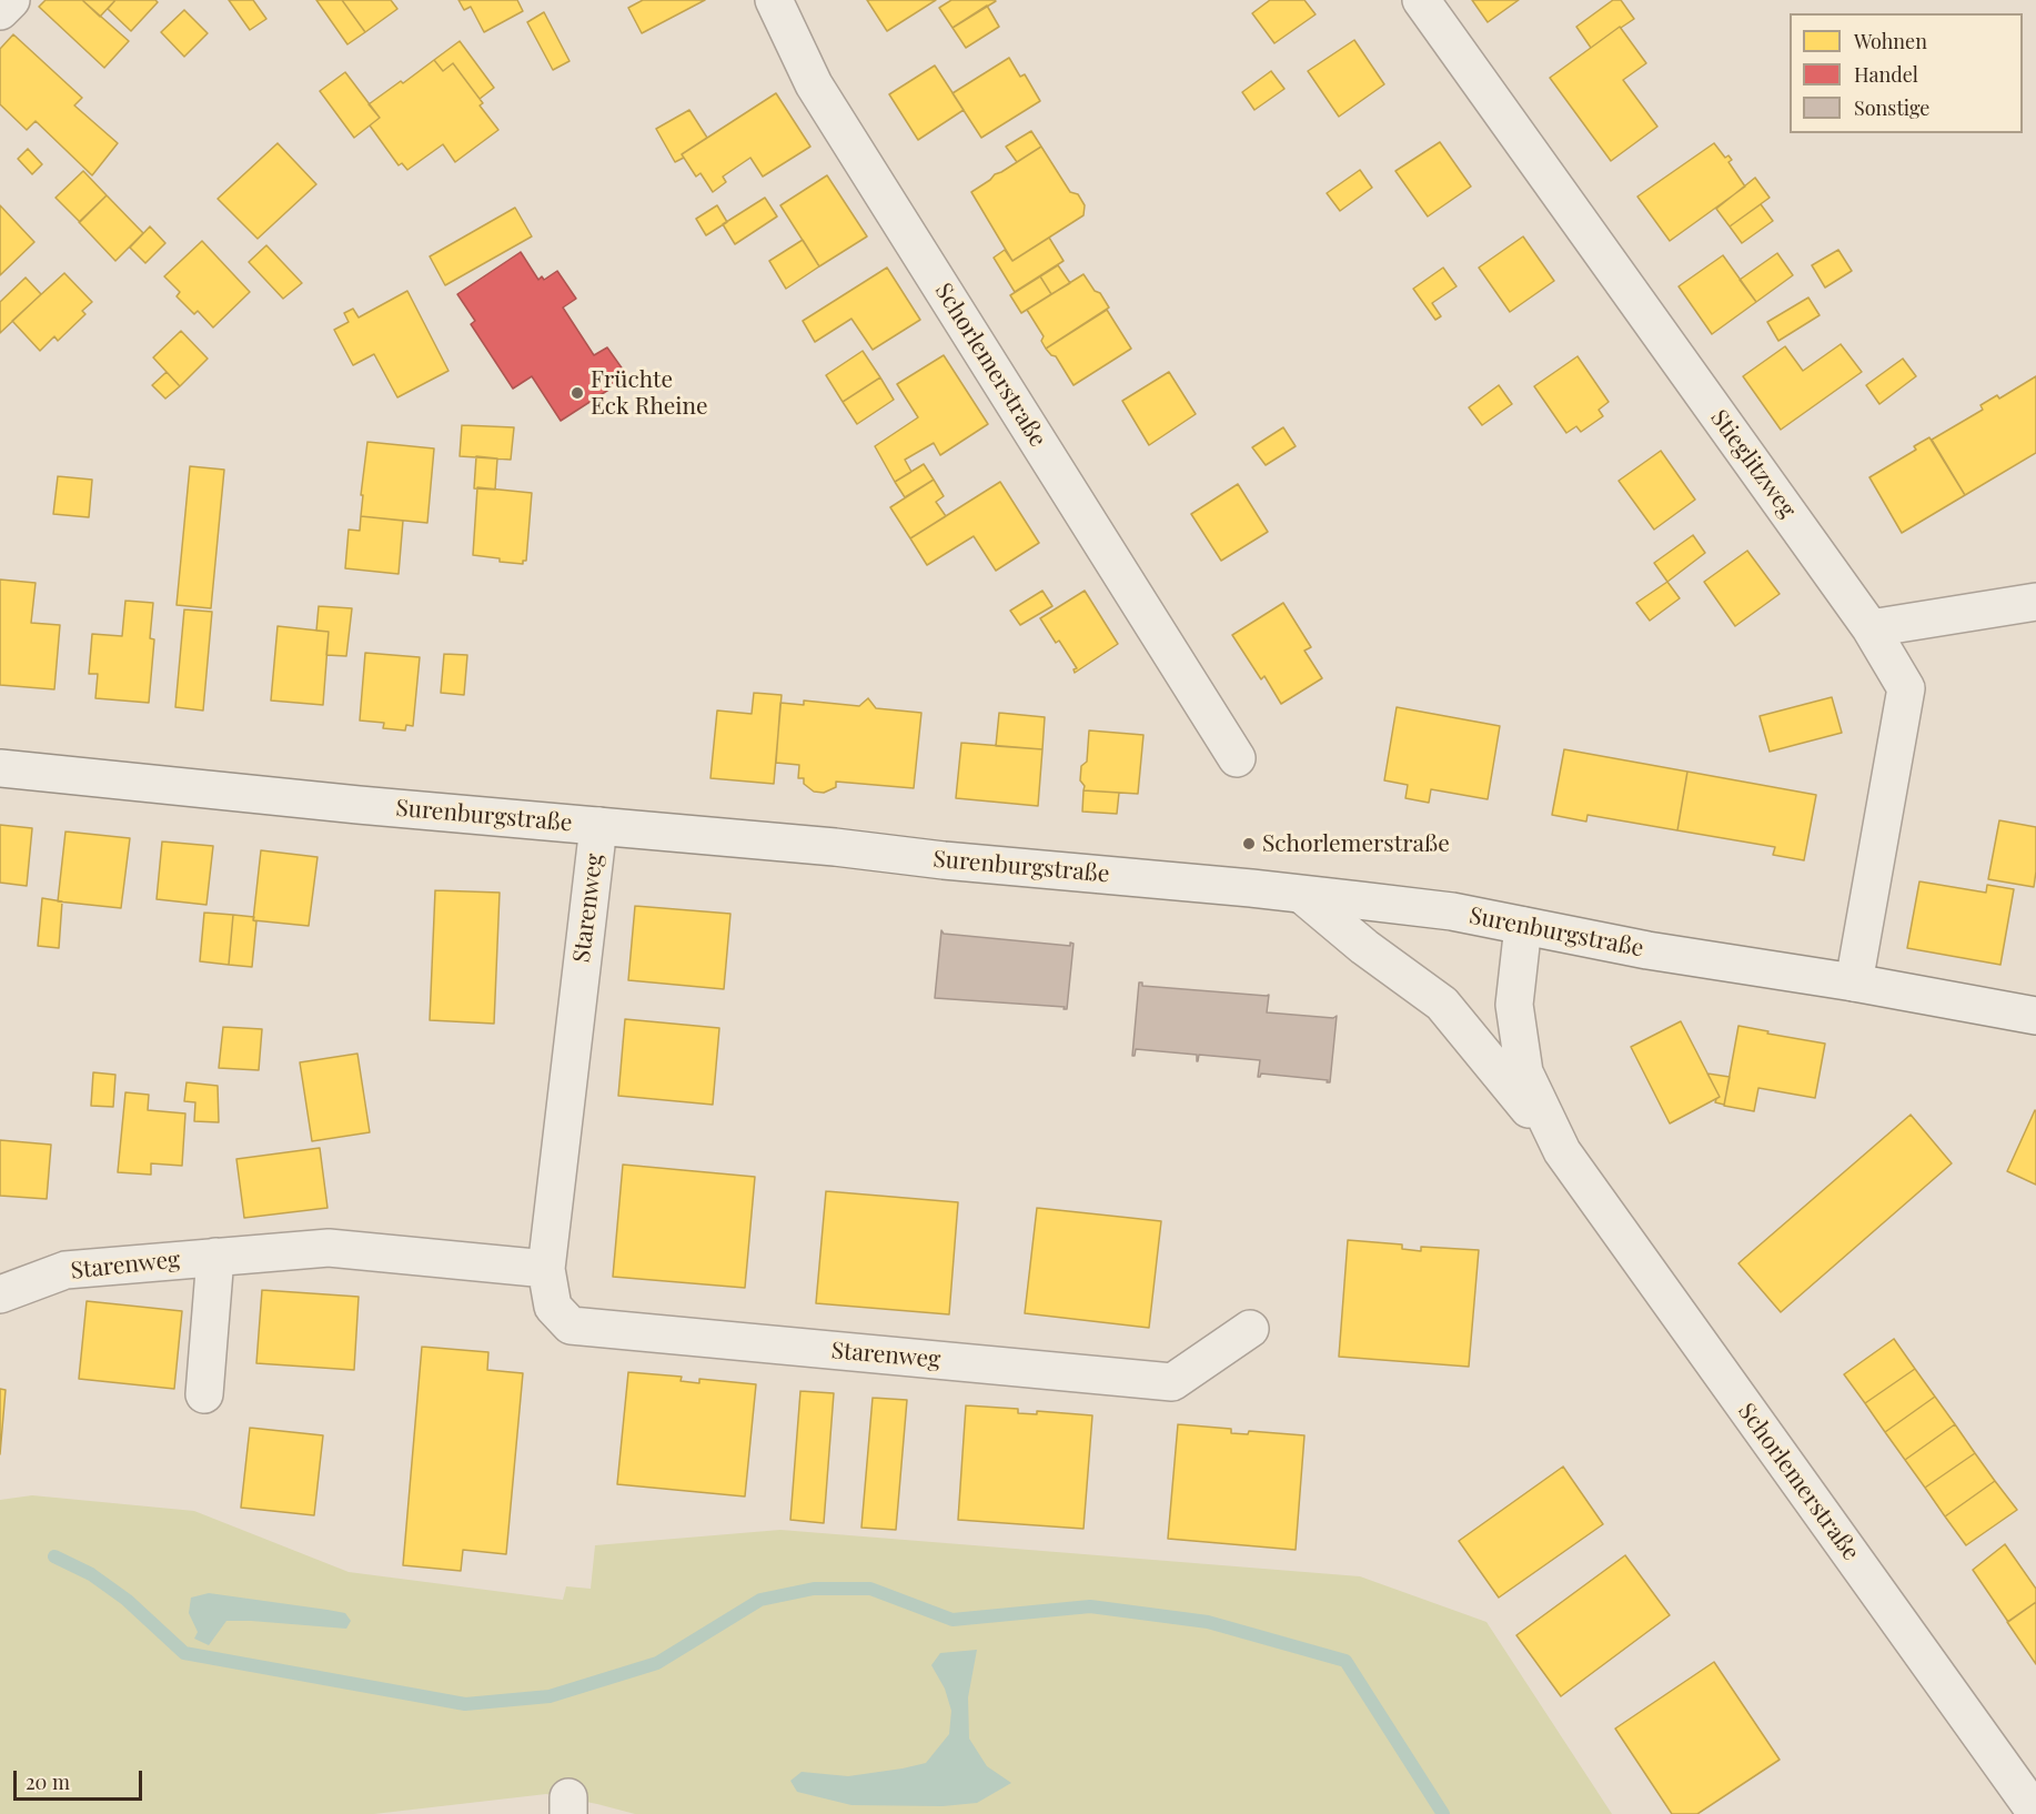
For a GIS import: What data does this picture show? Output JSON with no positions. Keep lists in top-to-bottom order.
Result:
{
  "streets": {
    "street": [
      "Schorlemerstraße",
      "Stieglitzweg",
      "Surenburgstraße",
      "Starenweg"
    ]
  },
  "crossings": [
    ["Schorlemerstraße", "Surenburgstraße"],
    ["Stieglitzweg", "Surenburgstraße"],
    ["Surenburgstraße", "Starenweg"]
  ],
  "places": ["Früchte Eck Rheine", "Schorlemerstraße"],
  "legend": ["Wohnen", "Handel", "Sonstige"],
  "scale_bar": "20 m"
}
